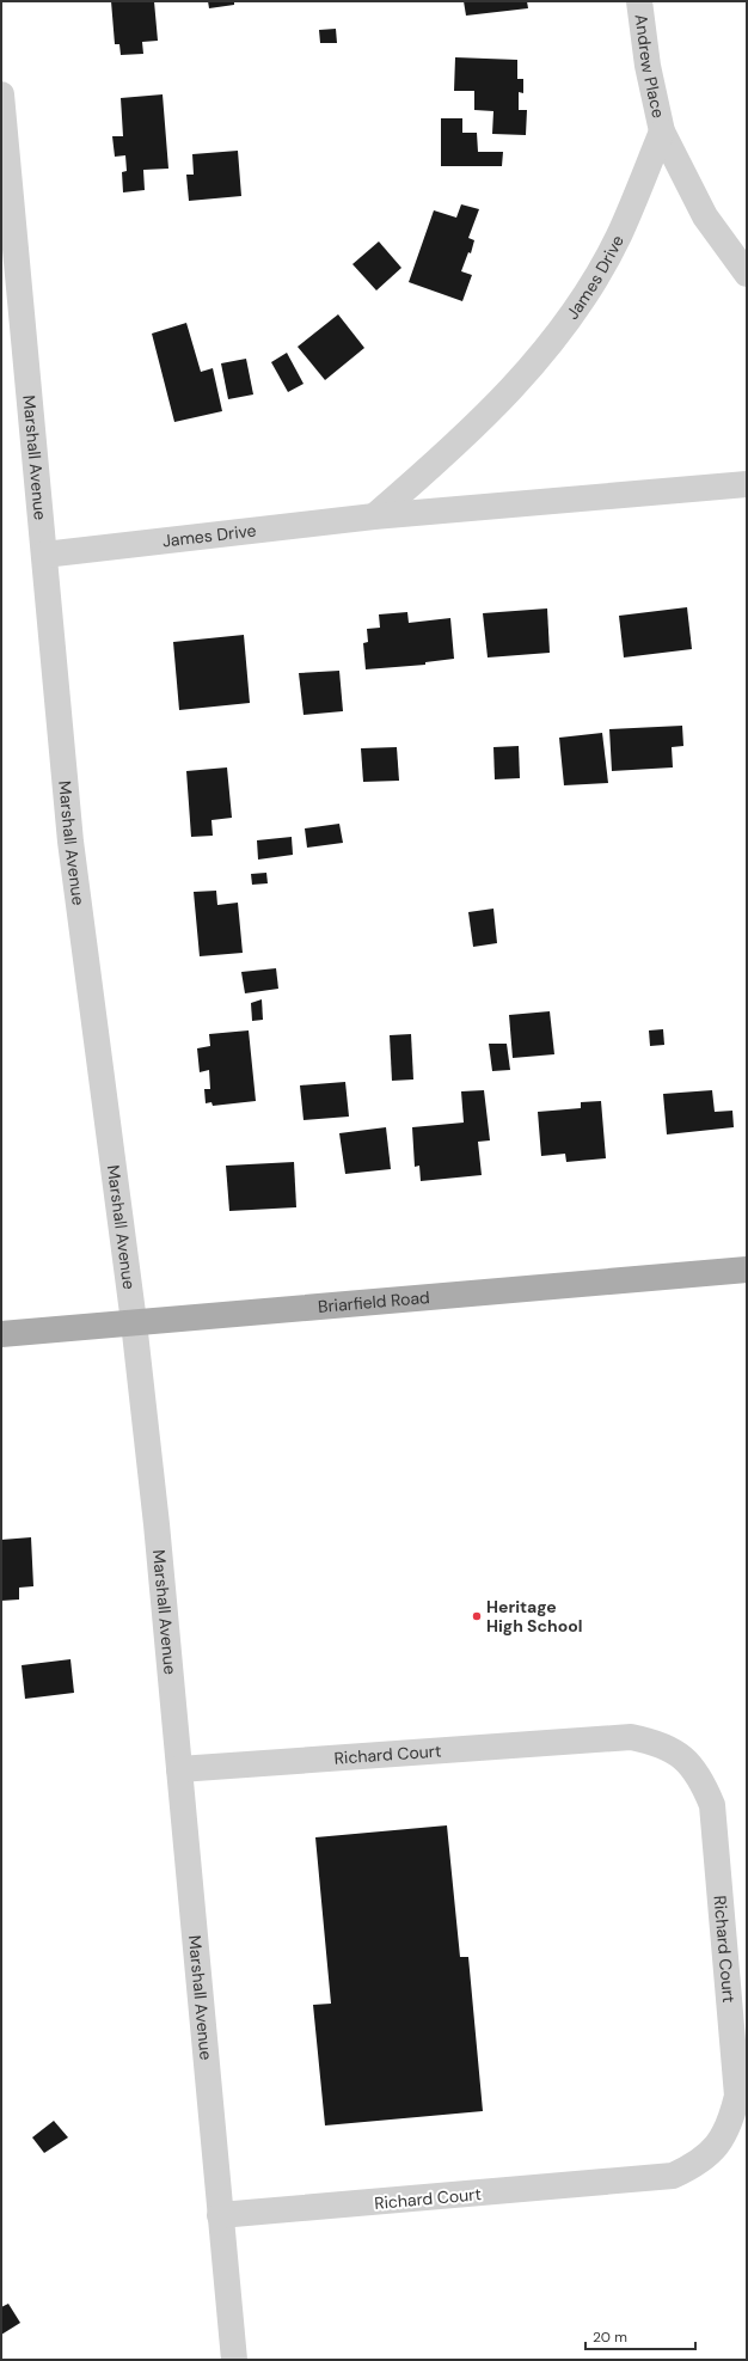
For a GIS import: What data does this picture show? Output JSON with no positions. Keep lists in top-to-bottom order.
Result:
{
  "streets": {
    "main road": ["Briarfield Road"],
    "street": [
      "Andrew Place",
      "James Drive",
      "Marshall Avenue",
      "Richard Court"
    ]
  },
  "crossings": [
    ["Andrew Place", "James Drive"],
    ["James Drive", "Marshall Avenue"],
    ["Marshall Avenue", "Briarfield Road"],
    ["Marshall Avenue", "Richard Court"]
  ],
  "places": ["Heritage High School"],
  "scale_bar": "20 m"
}
